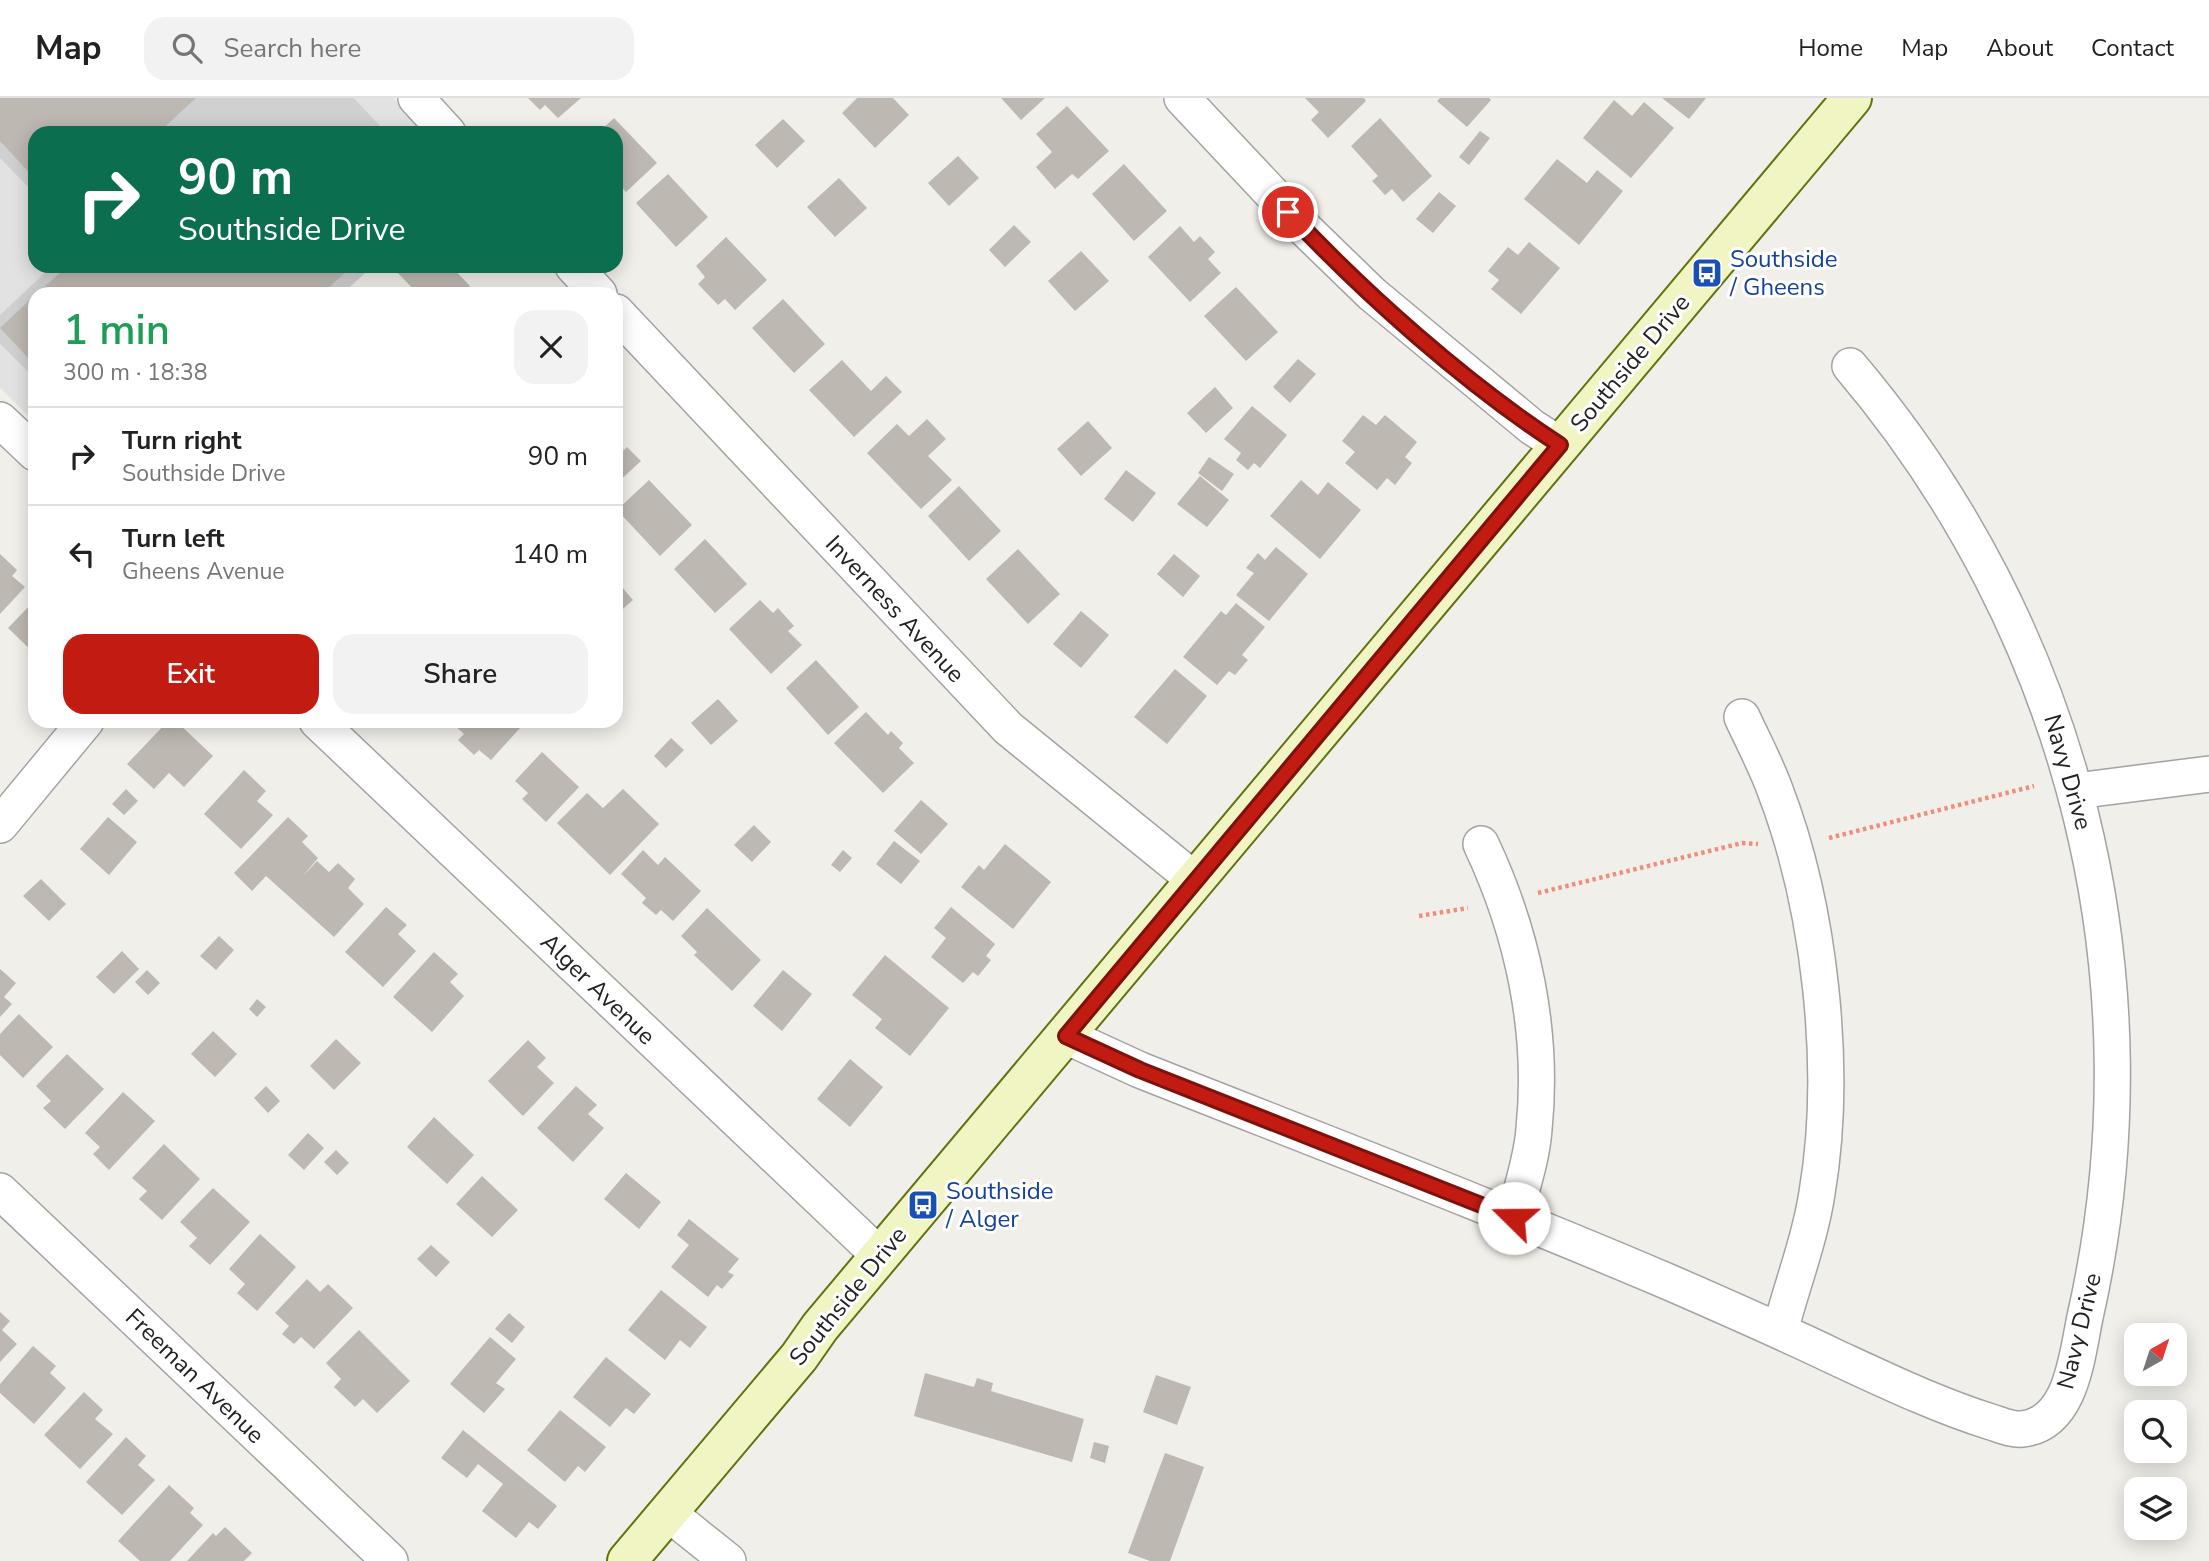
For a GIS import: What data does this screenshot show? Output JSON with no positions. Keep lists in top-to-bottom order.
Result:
{
  "streets": {
    "main road": ["Southside Drive"],
    "street": [
      "Inverness Avenue",
      "Navy Drive",
      "Alger Avenue",
      "Freeman Avenue"
    ]
  },
  "crossings": [
    ["Southside Drive", "Inverness Avenue"],
    ["Southside Drive", "Navy Drive"],
    ["Southside Drive", "Alger Avenue"]
  ],
  "places": {
    "bus stop": ["Southside / Gheens", "Southside / Alger"]
  },
  "north": "top right",
  "page": {
    "header": "Map",
    "search": "Search here",
    "nav": [
      "Home",
      "Map",
      "About",
      "Contact"
    ],
    "turn": ["90 m", "Southside Drive"],
    "heading": ["1 min", "300 m · 18:38"],
    "list": [
      {
        "name": "Turn right",
        "note": "Southside Drive",
        "value": "90 m"
      },
      {
        "name": "Turn left",
        "note": "Gheens Avenue",
        "value": "140 m"
      }
    ],
    "buttons": ["Exit", "Share"]
  }
}
